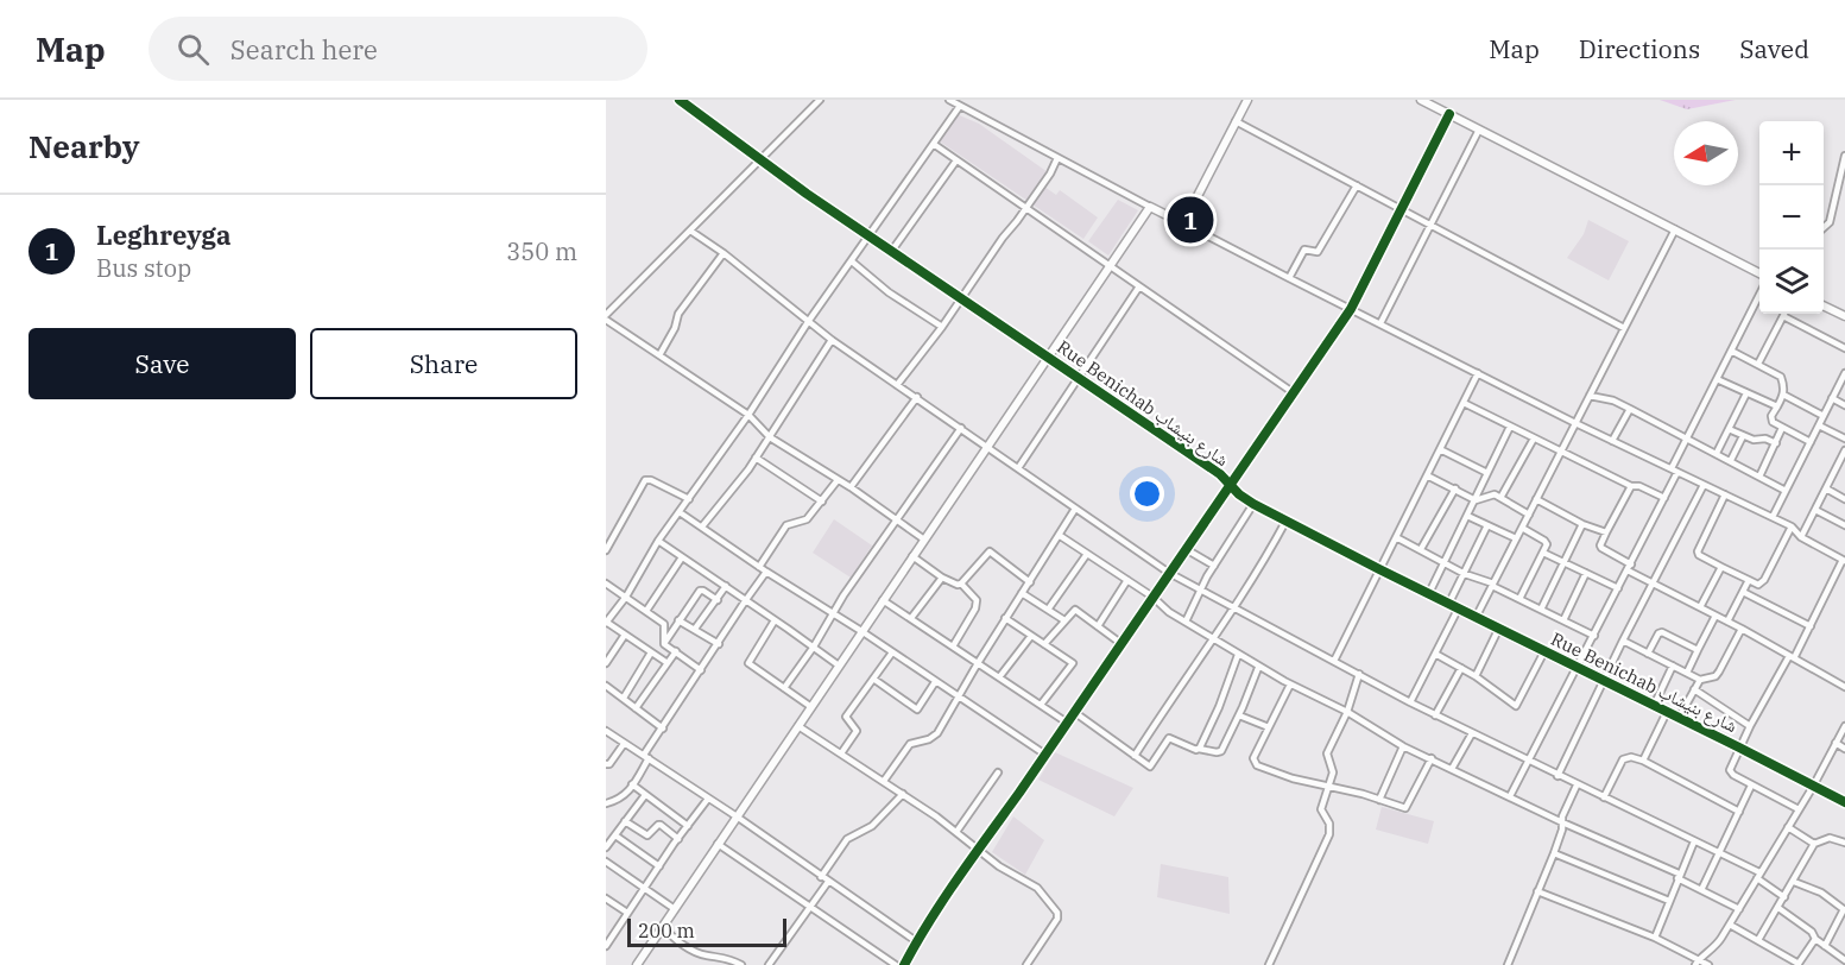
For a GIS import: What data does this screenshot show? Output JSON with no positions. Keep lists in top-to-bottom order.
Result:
{
  "streets": {
    "street": ["Rue Benichab شارع بنيشاب"]
  },
  "scale_bar": "200 m",
  "north": "left",
  "page": {
    "header": "Map",
    "search": "Search here",
    "nav": ["Map", "Directions", "Saved"],
    "heading": "Nearby",
    "map_buttons": ["+", "−"],
    "list": [
      {
        "mark": "1",
        "name": "Leghreyga",
        "note": "Bus stop",
        "value": "350 m"
      }
    ],
    "pins": "1",
    "buttons": ["Save", "Share"],
    "scale": "200 m"
  }
}
